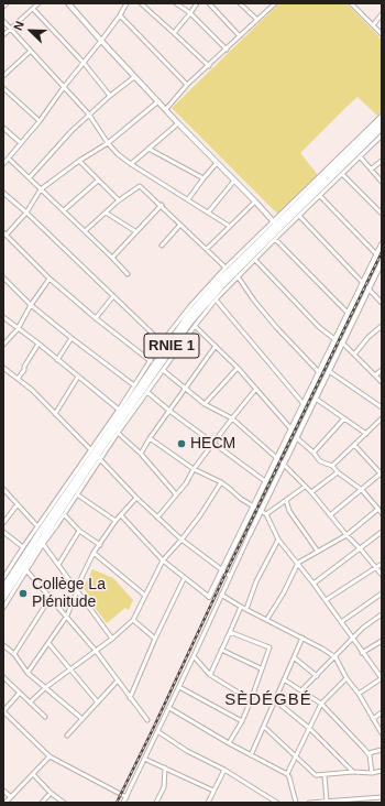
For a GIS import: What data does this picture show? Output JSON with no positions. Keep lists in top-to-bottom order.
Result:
{
  "streets": {
    "highway": ["RNIE 1"]
  },
  "districts": ["SÈDÉGBÉ"],
  "places": ["HECM", "Collège La Plénitude"],
  "north": "top left"
}
